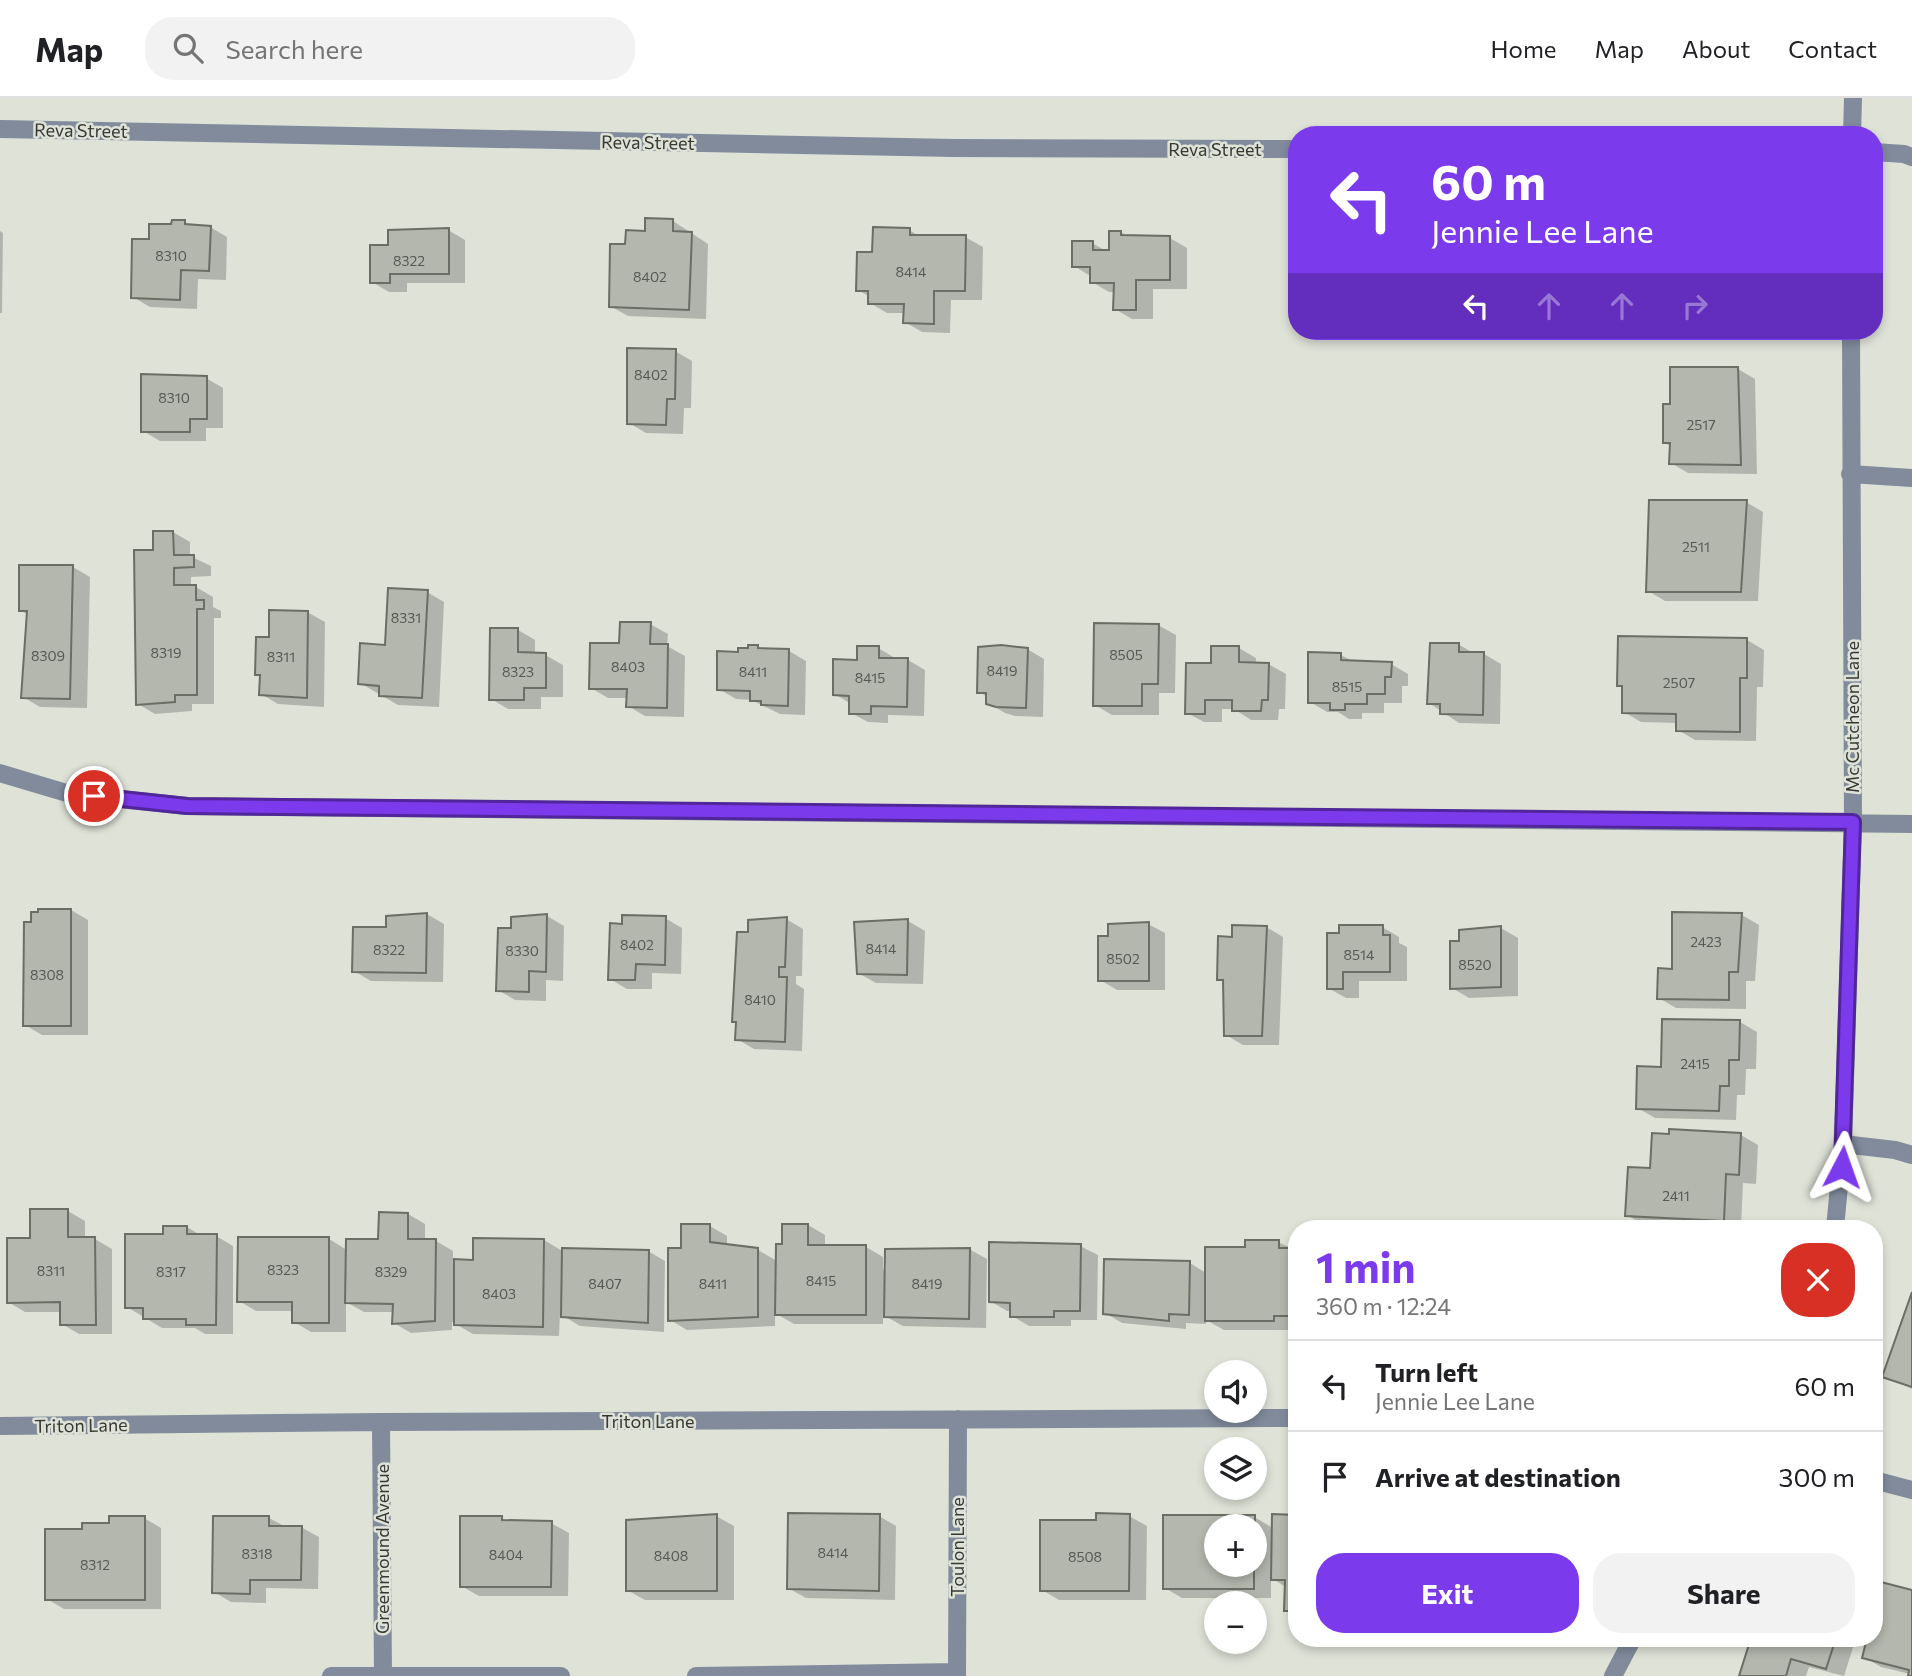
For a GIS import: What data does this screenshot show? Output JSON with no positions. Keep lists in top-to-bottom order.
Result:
{
  "streets": {
    "street": [
      "Reva Street",
      "Mc Cutcheon Lane",
      "Triton Lane",
      "Toulon Lane",
      "Greenmound Avenue"
    ]
  },
  "crossings": [
    ["Triton Lane", "Toulon Lane"],
    ["Triton Lane", "Greenmound Avenue"]
  ],
  "house_numbers": [
    "8310",
    "8322",
    "8414",
    "8402",
    "8402",
    "8310",
    "2517",
    "2511",
    "8331",
    "8319",
    "8505",
    "8309",
    "8311",
    "8403",
    "8419",
    "8323",
    "8411",
    "8415",
    "2507",
    "8515",
    "2423",
    "8402",
    "8414",
    "8322",
    "8330",
    "8514",
    "8502",
    "8520",
    "8308",
    "8410",
    "2415",
    "2411",
    "8323",
    "8311",
    "8317",
    "8329",
    "8415",
    "8407",
    "8411",
    "8419",
    "8403",
    "8414",
    "8318",
    "8404",
    "8408",
    "8508",
    "8312"
  ],
  "page": {
    "header": "Map",
    "search": "Search here",
    "nav": [
      "Home",
      "Map",
      "About",
      "Contact"
    ],
    "turn": ["60 m", "Jennie Lee Lane"],
    "heading": ["1 min", "360 m · 12:24"],
    "list": [
      {
        "name": "Turn left",
        "note": "Jennie Lee Lane",
        "value": "60 m"
      },
      {
        "name": "Arrive at destination",
        "value": "300 m"
      }
    ],
    "map_buttons": ["+", "−"],
    "buttons": ["Exit", "Share"]
  }
}
